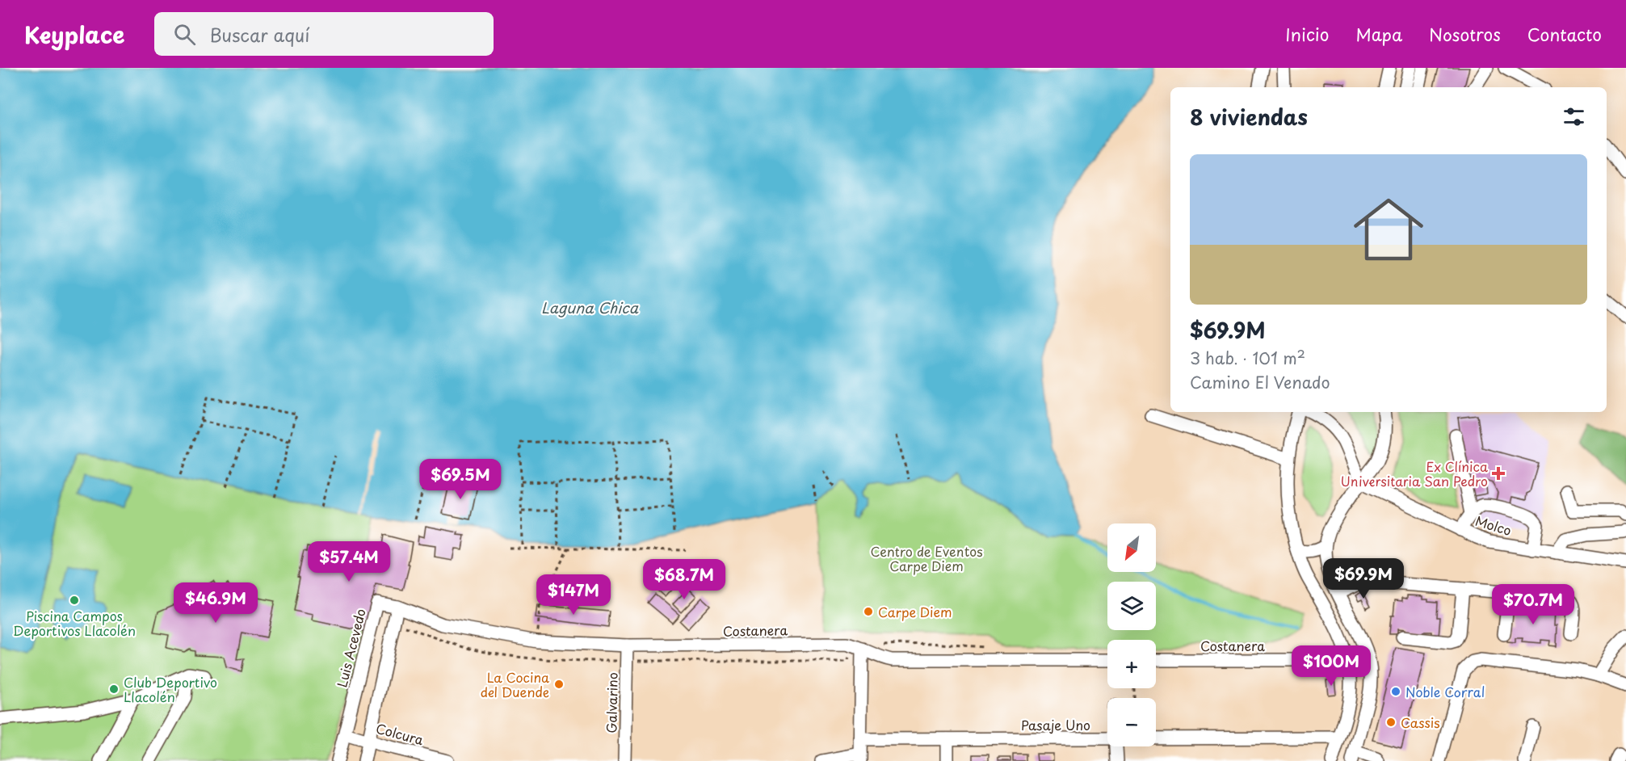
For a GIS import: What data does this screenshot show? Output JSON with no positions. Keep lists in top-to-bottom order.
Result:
{
  "streets": {
    "street": [
      "Molco",
      "Costanera",
      "Luis Acevedo",
      "Galvarino",
      "Pasaje Uno",
      "Colcura"
    ]
  },
  "crossings": [
    ["Costanera", "Luis Acevedo"],
    ["Costanera", "Galvarino"],
    ["Luis Acevedo", "Colcura"]
  ],
  "water": ["Laguna Chica"],
  "parks": ["Centro de Eventos Carpe Diem"],
  "places": {
    "health": ["Ex Clínica Universitaria San Pedro"],
    "other": [
      "Piscina Campos Deportivos Llacolén",
      "Carpe Diem",
      "La Cocina del Duende",
      "Club Deportivo Llacolén",
      "Noble Corral",
      "Cassis"
    ]
  },
  "north": "bottom left",
  "page": {
    "header": "Keyplace",
    "search": "Buscar aquí",
    "nav": [
      "Inicio",
      "Mapa",
      "Nosotros",
      "Contacto"
    ],
    "heading": "8 viviendas",
    "list": [
      {
        "name": "$69.9M",
        "note": "3 hab. · 101 m² · Camino El Venado"
      }
    ],
    "price": [
      "$69.5M",
      "$57.4M",
      "$69.9M",
      "$68.7M",
      "$147M",
      "$46.9M",
      "$70.7M",
      "$100M"
    ],
    "map_buttons": ["+", "−"]
  }
}
